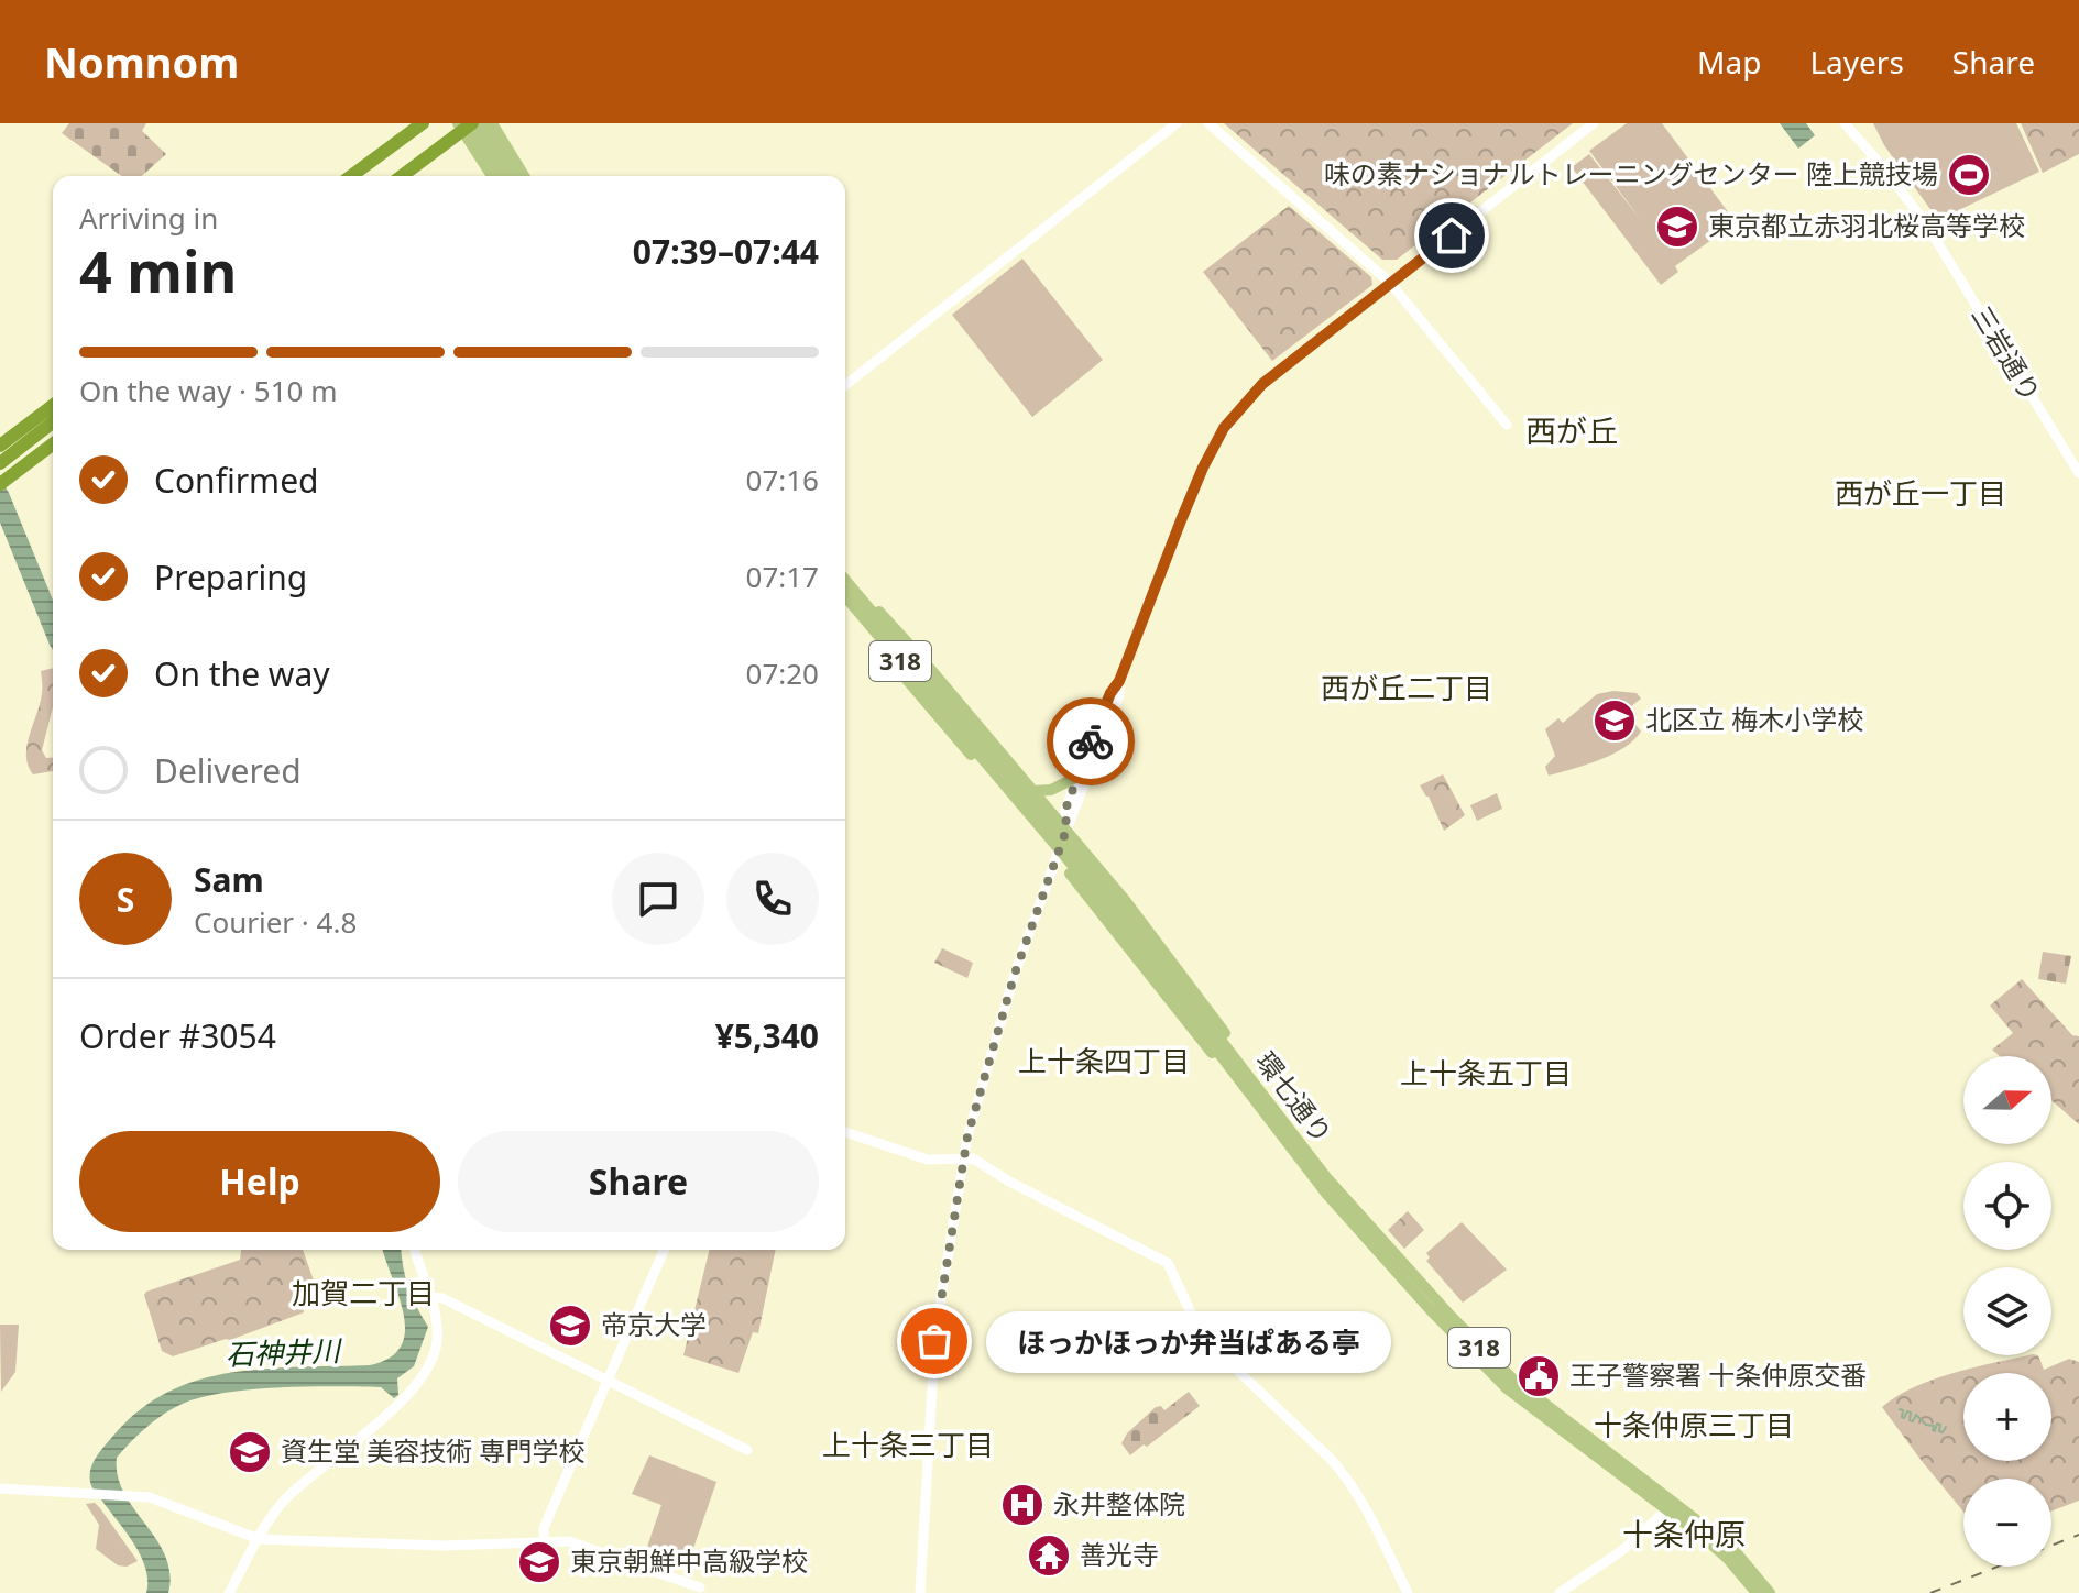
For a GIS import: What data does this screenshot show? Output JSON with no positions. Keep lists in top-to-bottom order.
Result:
{
  "streets": {
    "main road": ["318", "環七通り"],
    "street": ["三岩通り"]
  },
  "districts": [
    "西が丘",
    "西が丘一丁目",
    "西が丘二丁目",
    "上十条四丁目",
    "上十条五丁目",
    "加賀二丁目",
    "十条仲原三丁目",
    "上十条三丁目",
    "十条仲原"
  ],
  "water": ["石神井川"],
  "places": {
    "sports": ["味の素ナショナルトレーニングセンター 陸上競技場"],
    "school or university": [
      "東京都立赤羽北桜高等学校",
      "北区立 梅木小学校",
      "帝京大学",
      "資生堂 美容技術 専門学校",
      "東京朝鮮中高級学校"
    ],
    "other": ["ほっかほっか弁当ぱある亭"],
    "public building": ["王子警察署 十条仲原交番"],
    "hospital": ["永井整体院"],
    "temple": ["善光寺"]
  },
  "north": "right",
  "page": {
    "header": "Nomnom",
    "nav": ["Map", "Layers", "Share"],
    "heading": ["4 min", "Arriving in", "07:39–07:44"],
    "panel": [
      "Sam",
      "Courier · 4.8",
      "Order #3054",
      "¥5,340"
    ],
    "bar": "On the way · 510 m",
    "list": [
      ["Confirmed", "07:16"],
      ["Preparing", "07:17"],
      ["On the way", "07:20"],
      "Delivered"
    ],
    "round": "S",
    "map_buttons": ["+", "−"],
    "buttons": ["Help", "Share"],
    "bubble": "ほっかほっか弁当ぱある亭"
  }
}
